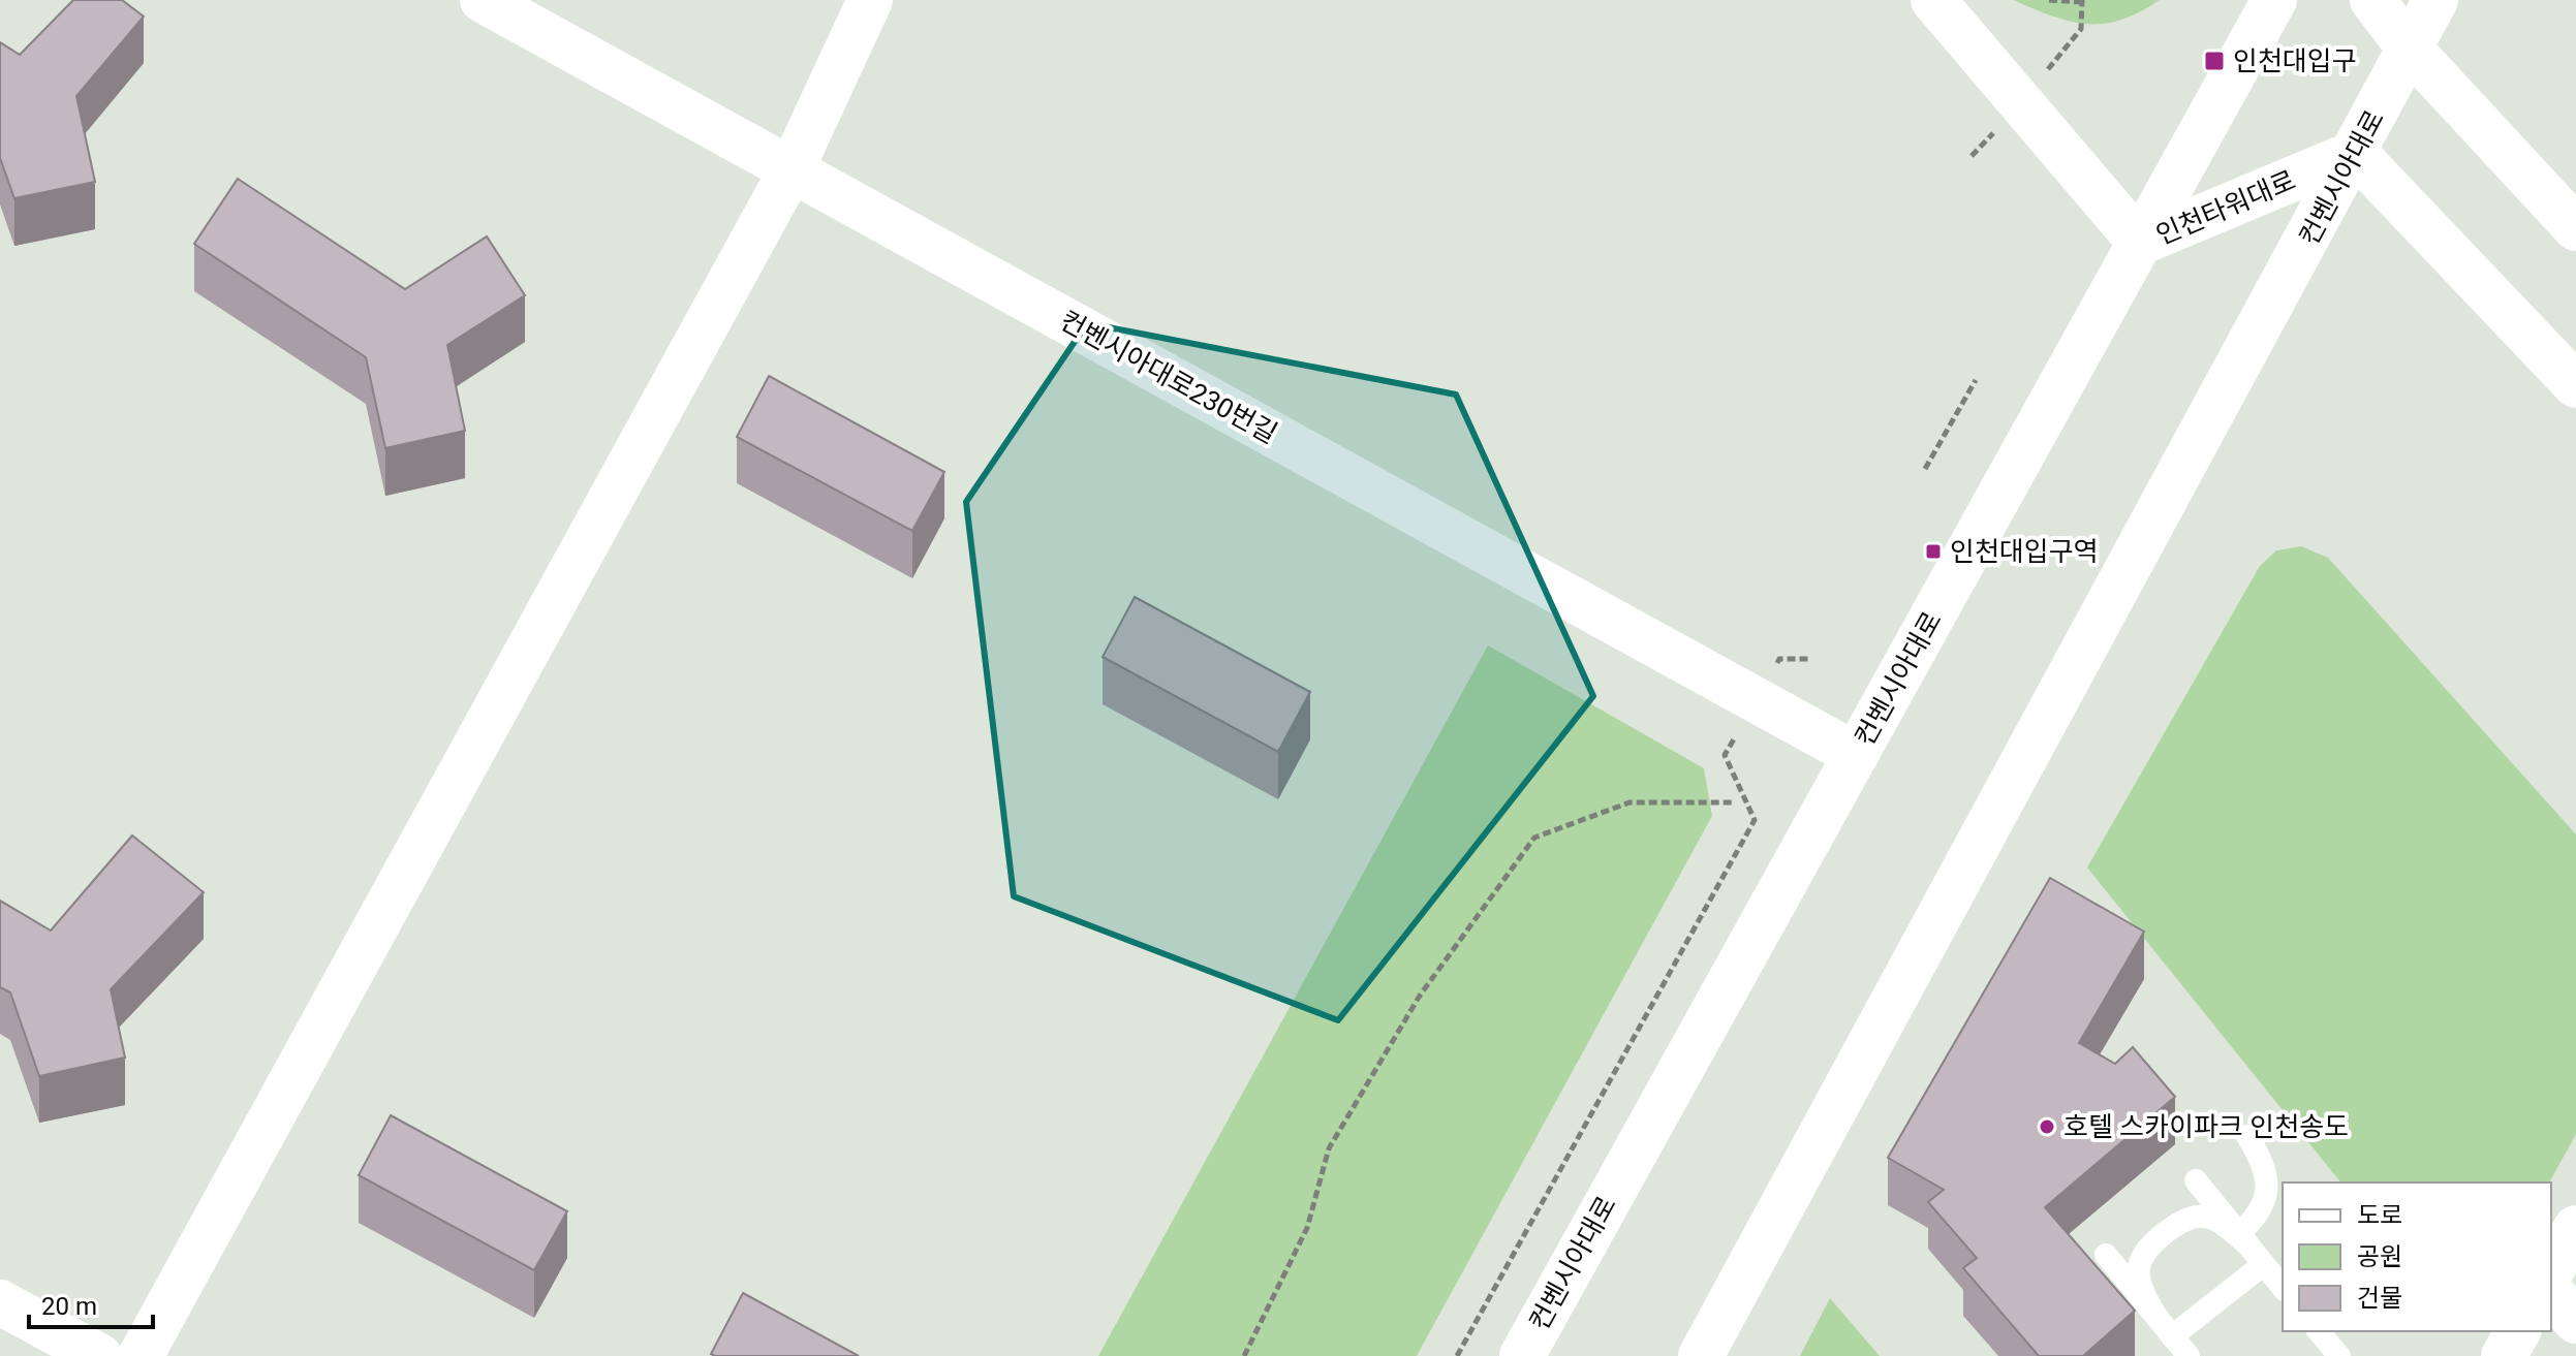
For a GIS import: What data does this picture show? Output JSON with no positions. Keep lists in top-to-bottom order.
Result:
{
  "streets": {
    "main road": ["컨벤시아대로", "인천타워대로", "컨벤시아대로230번길"]
  },
  "crossings": [
    ["컨벤시아대로", "인천타워대로"],
    ["컨벤시아대로", "컨벤시아대로230번길"]
  ],
  "places": {
    "transit": ["인천대입구", "인천대입구역"],
    "other": ["호텔 스카이파크 인천송도"]
  },
  "legend": ["도로", "공원", "건물"],
  "scale_bar": "20 m"
}
